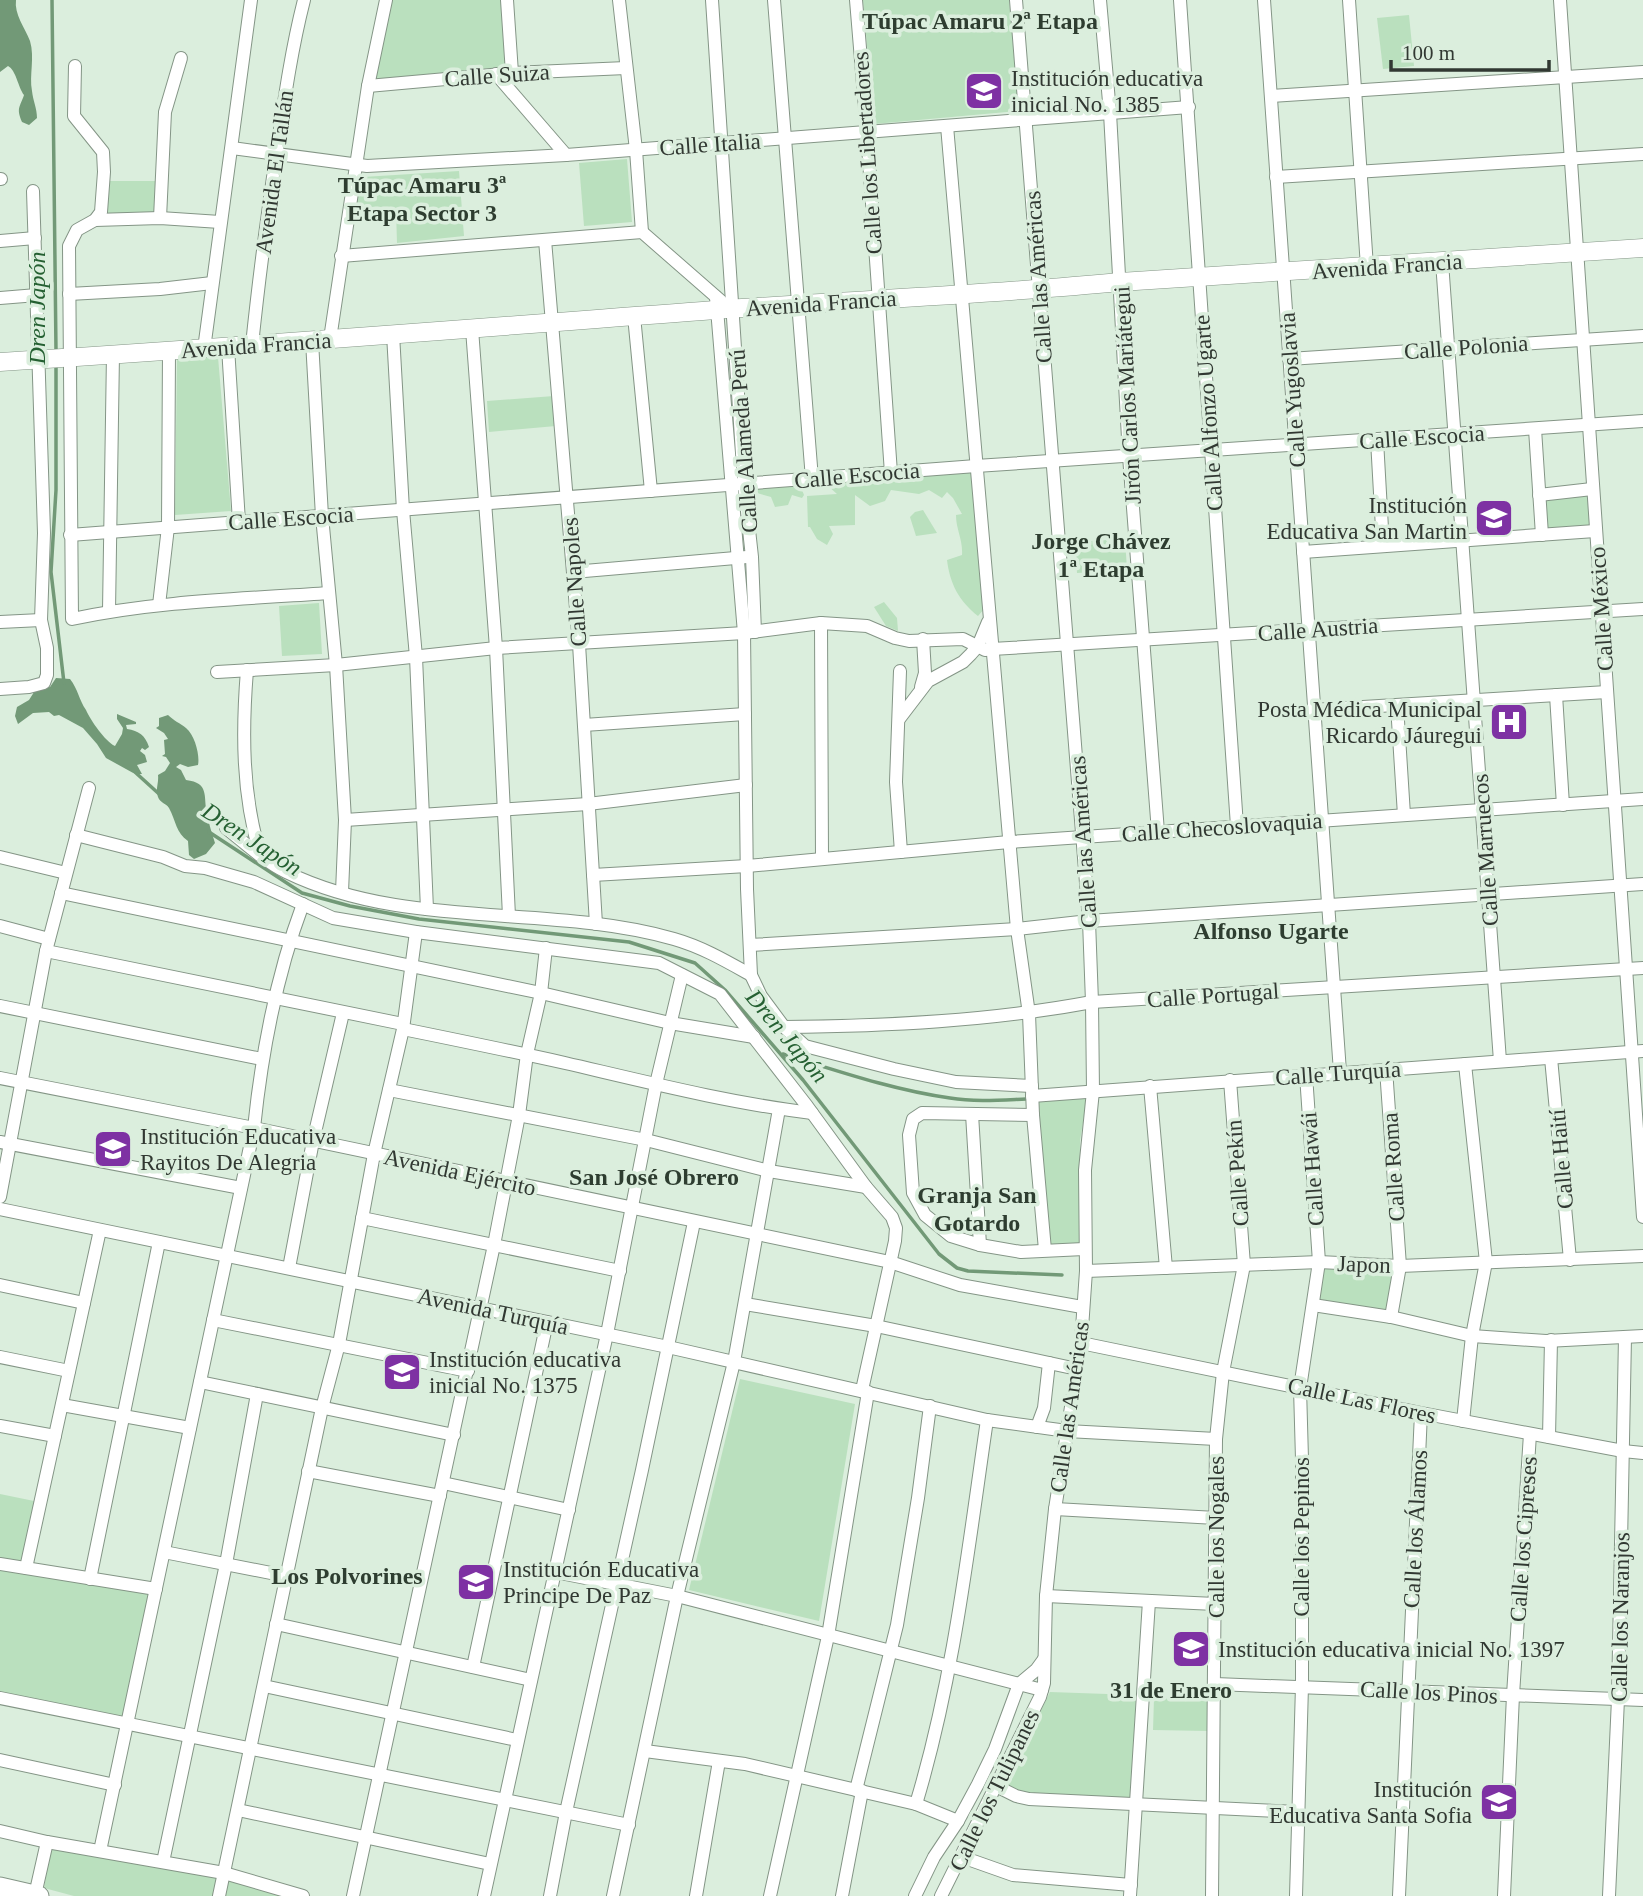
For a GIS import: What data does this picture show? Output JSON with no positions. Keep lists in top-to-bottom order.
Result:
{
  "streets": {
    "street": [
      "Calle Suiza",
      "Calle Italia",
      "Calle los Libertadores",
      "Avenida El Tallán",
      "Avenida Francia",
      "Calle las Américas",
      "Calle Polonia",
      "Calle Yugoslavia",
      "Jirón Carlos Mariátegui",
      "Calle Alfonzo Ugarte",
      "Calle Escocia",
      "Calle Alameda Perú",
      "Calle Napoles",
      "Calle México",
      "Calle Austria",
      "Calle Checoslovaquia",
      "Calle Marruecos",
      "Calle Portugal",
      "Calle Turquía",
      "Calle Haití",
      "Calle Roma",
      "Calle Hawái",
      "Avenida Ejército",
      "Calle Pekín",
      "Japon",
      "Avenida Turquía",
      "Calle Las Flores",
      "Calle los Álamos",
      "Calle los Nogales",
      "Calle los Pepinos",
      "Calle los Cipreses",
      "Calle los Naranjos",
      "Calle los Pinos",
      "Calle los Tulipanes"
    ]
  },
  "crossings": [
    ["Calle Italia", "Calle los Libertadores"],
    ["Calle Italia", "Avenida El Tallán"],
    ["Calle Italia", "Calle las Américas"],
    ["Calle Italia", "Jirón Carlos Mariátegui"],
    ["Calle Italia", "Calle Alfonzo Ugarte"],
    ["Calle Italia", "Calle Alameda Perú"],
    ["Calle los Libertadores", "Avenida Francia"],
    ["Calle los Libertadores", "Calle Escocia"],
    ["Avenida El Tallán", "Avenida Francia"],
    ["Avenida Francia", "Calle las Américas"],
    ["Avenida Francia", "Calle Yugoslavia"],
    ["Avenida Francia", "Jirón Carlos Mariátegui"],
    ["Avenida Francia", "Calle Alfonzo Ugarte"],
    ["Avenida Francia", "Calle Alameda Perú"],
    ["Avenida Francia", "Calle Napoles"],
    ["Avenida Francia", "Calle México"],
    ["Avenida Francia", "Calle Marruecos"],
    ["Calle las Américas", "Calle Escocia"],
    ["Calle las Américas", "Calle Austria"],
    ["Calle las Américas", "Calle Checoslovaquia"],
    ["Calle las Américas", "Calle Portugal"],
    ["Calle las Américas", "Calle Turquía"],
    ["Calle las Américas", "Avenida Ejército"],
    ["Calle las Américas", "Japon"],
    ["Calle las Américas", "Avenida Turquía"],
    ["Calle las Américas", "Calle Las Flores"],
    ["Calle las Américas", "Calle los Tulipanes"],
    ["Calle Polonia", "Calle Yugoslavia"],
    ["Calle Polonia", "Calle México"],
    ["Calle Polonia", "Calle Marruecos"],
    ["Calle Yugoslavia", "Calle Escocia"],
    ["Calle Yugoslavia", "Calle Austria"],
    ["Calle Yugoslavia", "Calle Checoslovaquia"],
    ["Calle Yugoslavia", "Calle Portugal"],
    ["Calle Yugoslavia", "Calle Turquía"],
    ["Jirón Carlos Mariátegui", "Calle Escocia"],
    ["Jirón Carlos Mariátegui", "Calle Austria"],
    ["Jirón Carlos Mariátegui", "Calle Checoslovaquia"],
    ["Calle Alfonzo Ugarte", "Calle Escocia"],
    ["Calle Alfonzo Ugarte", "Calle Austria"],
    ["Calle Alfonzo Ugarte", "Calle Checoslovaquia"],
    ["Calle Escocia", "Calle Alameda Perú"],
    ["Calle Escocia", "Calle Napoles"],
    ["Calle Escocia", "Calle México"],
    ["Calle Escocia", "Calle Marruecos"],
    ["Calle Alameda Perú", "Calle Austria"],
    ["Calle Alameda Perú", "Calle Checoslovaquia"],
    ["Calle Alameda Perú", "Calle Turquía"],
    ["Calle Napoles", "Calle Austria"],
    ["Calle Napoles", "Calle Checoslovaquia"],
    ["Calle México", "Calle Austria"],
    ["Calle México", "Calle Checoslovaquia"],
    ["Calle México", "Calle Portugal"],
    ["Calle México", "Calle Turquía"],
    ["Calle Austria", "Calle Marruecos"],
    ["Calle Checoslovaquia", "Calle Marruecos"],
    ["Calle Marruecos", "Calle Portugal"],
    ["Calle Marruecos", "Calle Turquía"],
    ["Calle Portugal", "Calle Turquía"],
    ["Calle Turquía", "Calle Haití"],
    ["Calle Turquía", "Calle Roma"],
    ["Calle Turquía", "Calle Hawái"],
    ["Calle Turquía", "Calle Pekín"],
    ["Calle Haití", "Japon"],
    ["Calle Roma", "Japon"],
    ["Calle Hawái", "Japon"],
    ["Calle Hawái", "Calle los Pepinos"],
    ["Calle Pekín", "Japon"],
    ["Calle Pekín", "Calle los Nogales"],
    ["Japon", "Calle los Nogales"],
    ["Japon", "Calle los Pepinos"],
    ["Avenida Turquía", "Calle los Nogales"],
    ["Calle Las Flores", "Calle los Álamos"],
    ["Calle Las Flores", "Calle los Nogales"],
    ["Calle Las Flores", "Calle los Pepinos"],
    ["Calle Las Flores", "Calle los Cipreses"],
    ["Calle Las Flores", "Calle los Naranjos"],
    ["Calle los Álamos", "Calle los Pinos"],
    ["Calle los Nogales", "Calle los Pinos"],
    ["Calle los Pepinos", "Calle los Pinos"],
    ["Calle los Cipreses", "Calle los Pinos"],
    ["Calle los Naranjos", "Calle los Pinos"]
  ],
  "districts": [
    "Túpac Amaru 2ª Etapa",
    "Túpac Amaru 3ª Etapa Sector 3",
    "Jorge Chávez 1ª Etapa",
    "Alfonso Ugarte",
    "San José Obrero",
    "Granja San Gotardo",
    "Los Polvorines",
    "31 de Enero"
  ],
  "water": ["Dren Japón"],
  "places": {
    "school or university": [
      "Institución educativa inicial No. 1385",
      "Institución Educativa San Martin",
      "Institución Educativa Rayitos De Alegria",
      "Institución educativa inicial No. 1375",
      "Institución Educativa Principe De Paz",
      "Institución educativa inicial No. 1397",
      "Institución Educativa Santa Sofia"
    ],
    "hospital": ["Posta Médica Municipal Ricardo Jáuregui"]
  },
  "scale_bar": "100 m"
}
